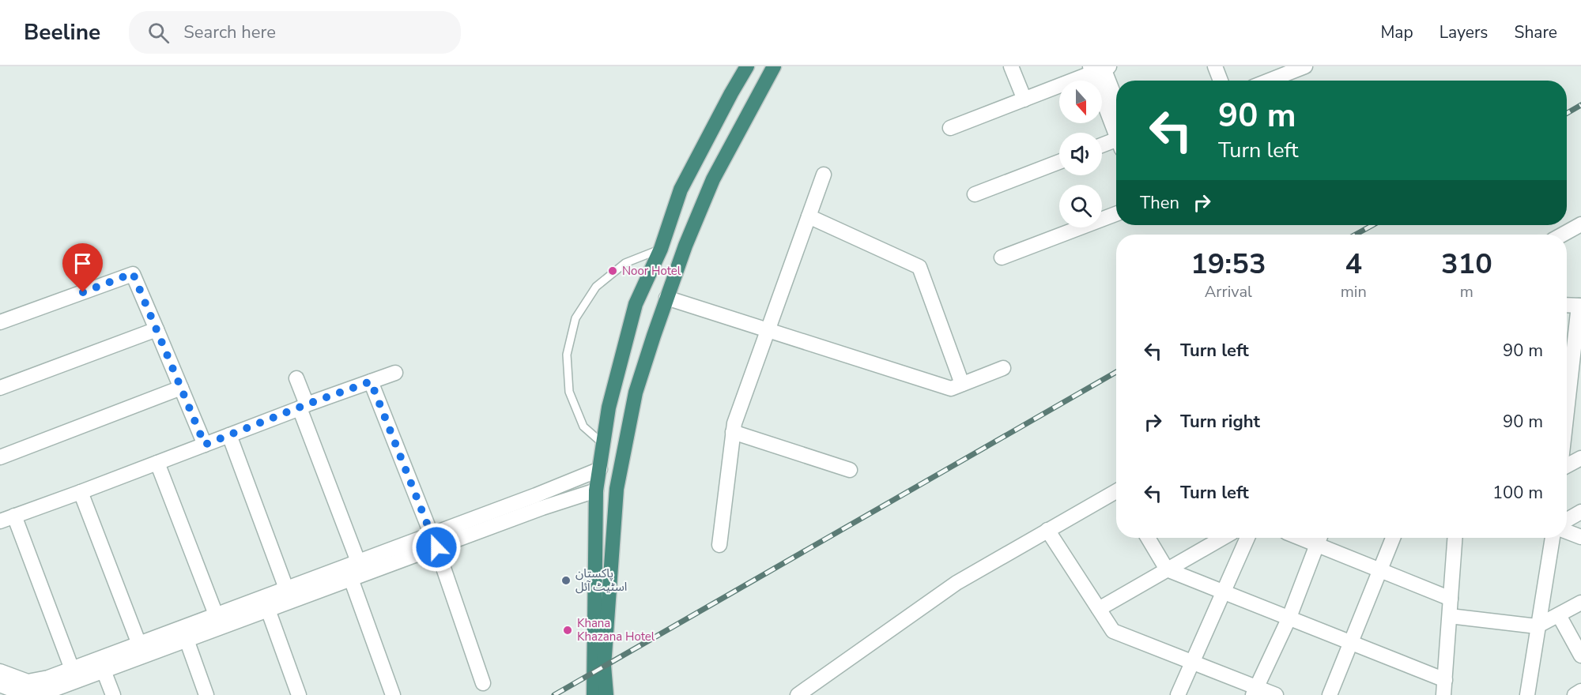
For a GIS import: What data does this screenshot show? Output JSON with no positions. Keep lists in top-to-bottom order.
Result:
{
  "places": ["Noor Hotel", "پاکستان اسٹیٹ آئل", "Khana Khazana Hotel"],
  "north": "bottom",
  "page": {
    "header": "Beeline",
    "search": "Search here",
    "nav": ["Map", "Layers", "Share"],
    "turn": ["90 m", "Turn left"],
    "then": "Then",
    "eta": [
      "19:53",
      "Arrival",
      "4",
      "min",
      "310",
      "m"
    ],
    "list": [
      {
        "name": "Turn left",
        "value": "90 m"
      },
      {
        "name": "Turn right",
        "value": "90 m"
      },
      {
        "name": "Turn left",
        "value": "100 m"
      }
    ]
  }
}
